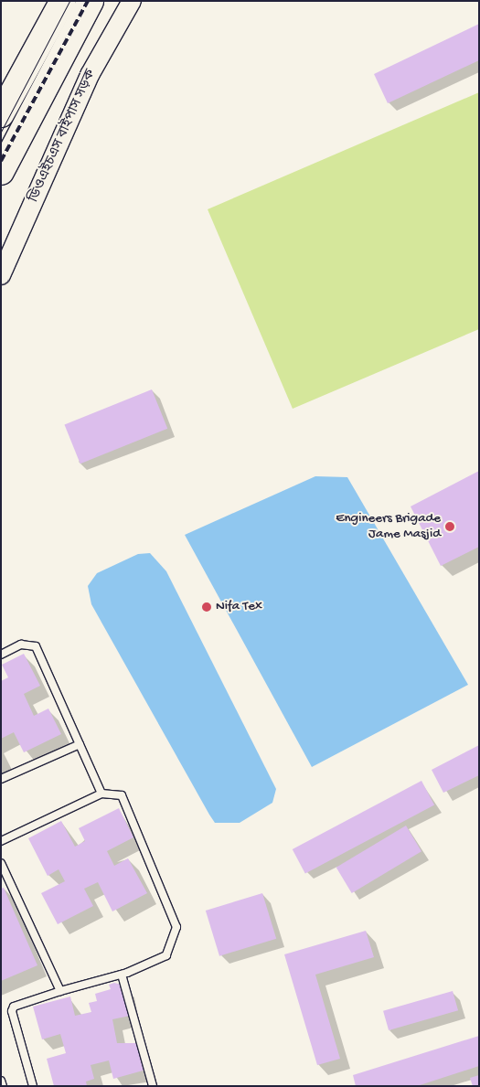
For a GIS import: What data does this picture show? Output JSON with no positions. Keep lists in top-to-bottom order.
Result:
{
  "streets": {
    "street": ["ডিওএইচএস বাইপাস সড়ক"]
  },
  "places": ["Engineers Brigade Jame Masjid", "Nifa Tex"]
}
